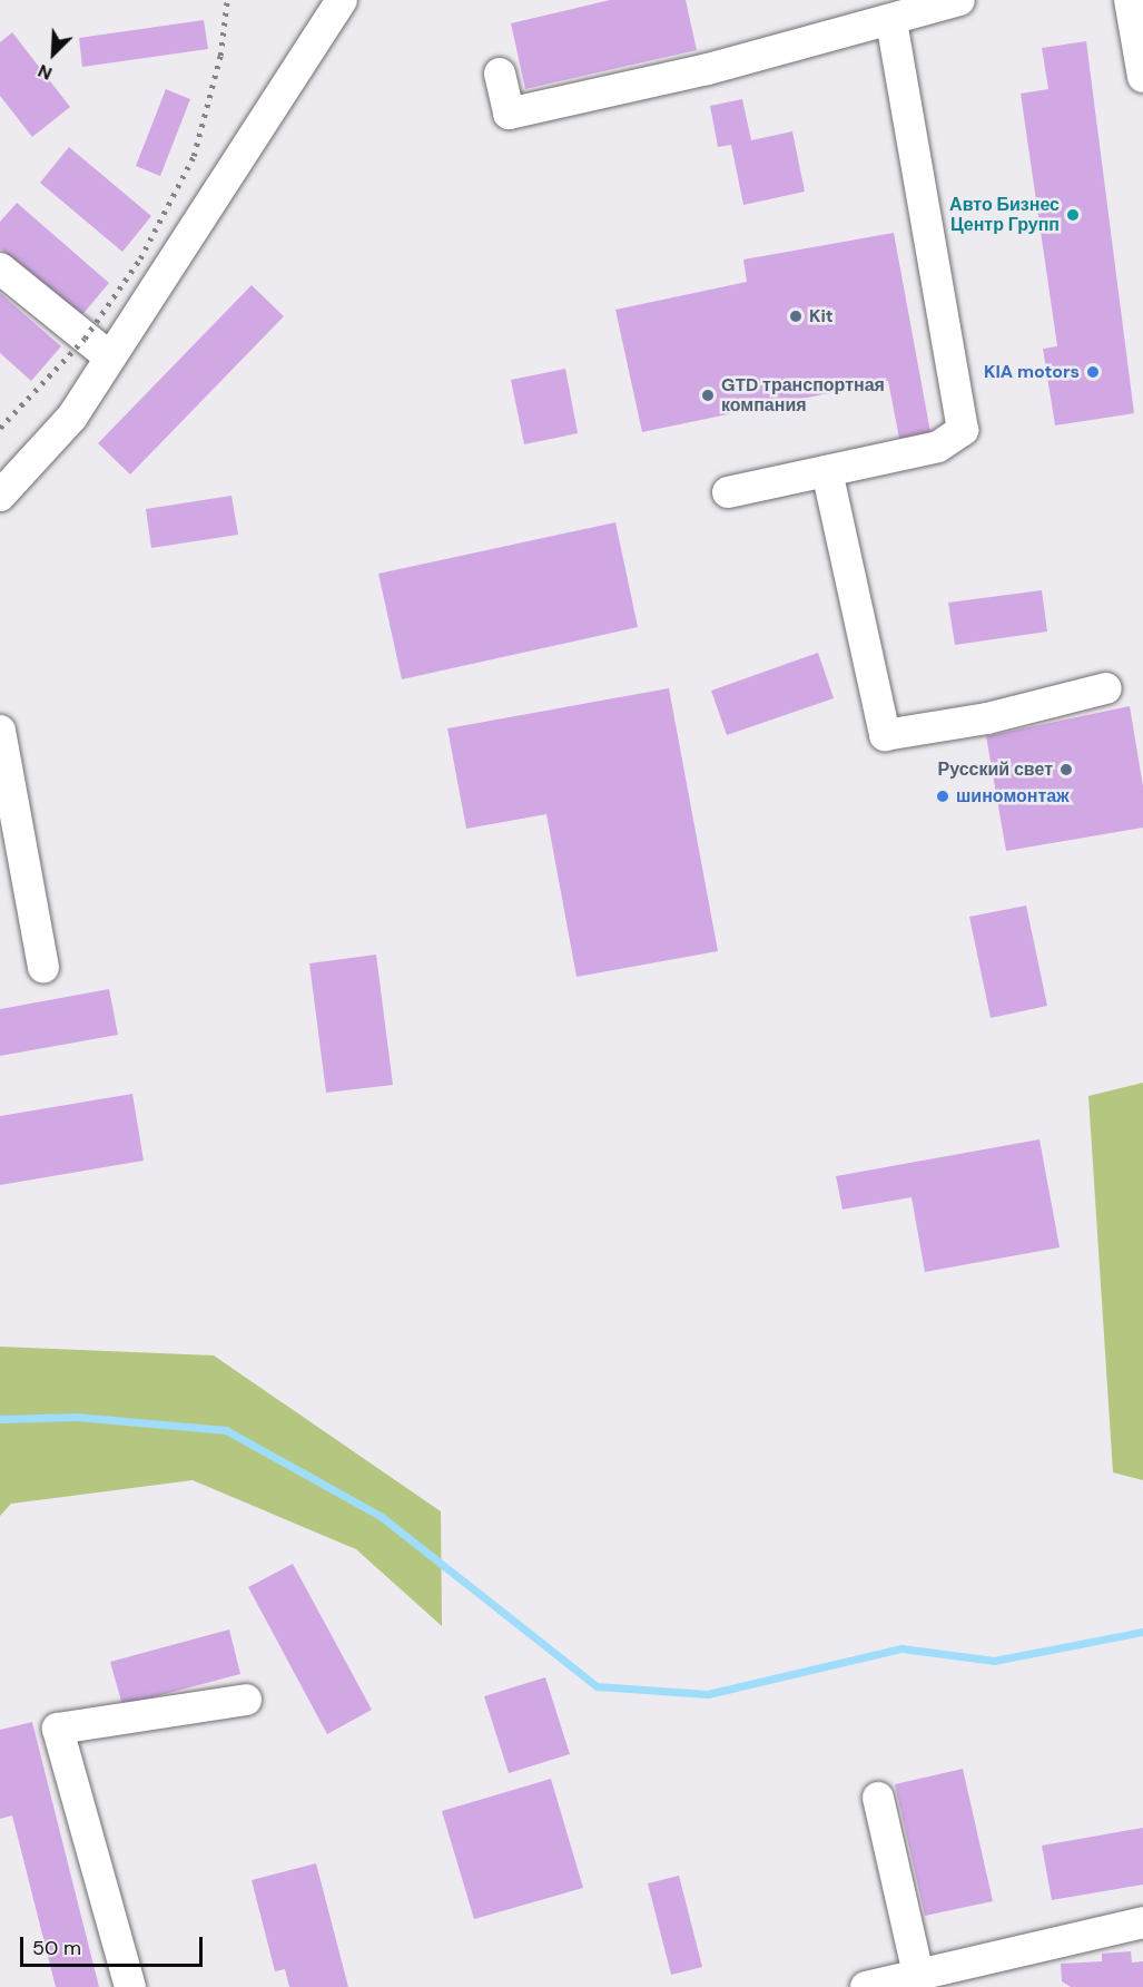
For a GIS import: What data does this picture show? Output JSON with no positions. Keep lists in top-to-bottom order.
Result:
{
  "places": [
    "Авто Бизнес Центр Групп",
    "Kit",
    "KIA motors",
    "GTD транспортная компания",
    "Русский свет",
    "шиномонтаж"
  ],
  "scale_bar": "50 m",
  "north": "bottom left"
}
